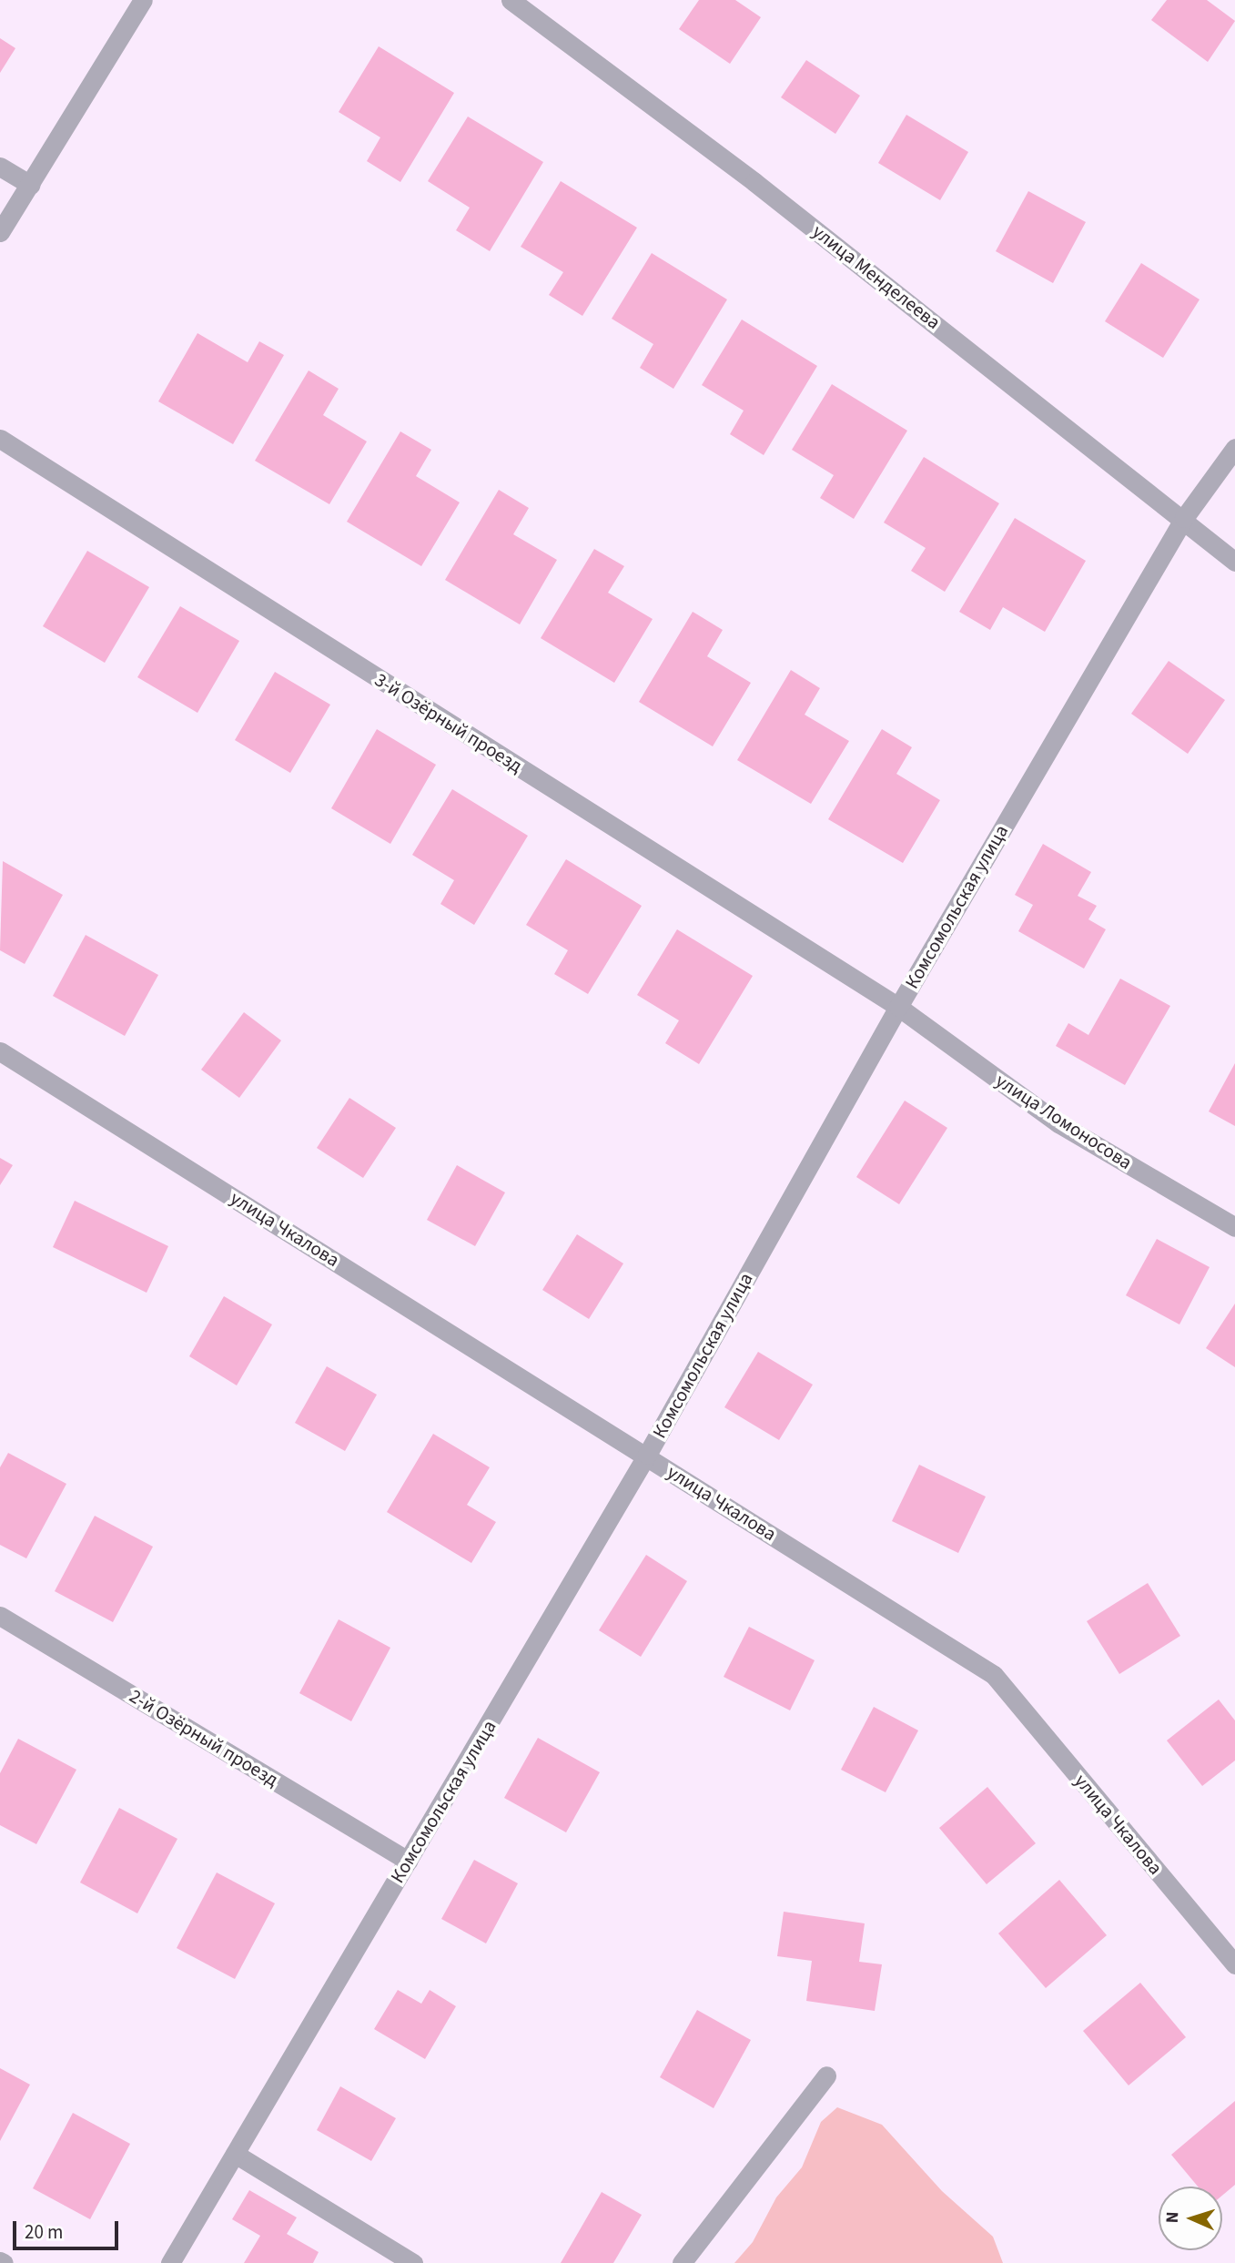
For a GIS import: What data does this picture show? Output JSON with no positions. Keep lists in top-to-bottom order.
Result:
{
  "streets": {
    "street": [
      "улица Менделеева",
      "3-й Озёрный проезд",
      "Комсомольская улица",
      "улица Ломоносова",
      "улица Чкалова",
      "2-й Озёрный проезд"
    ]
  },
  "crossings": [
    ["улица Менделеева", "Комсомольская улица"],
    ["3-й Озёрный проезд", "Комсомольская улица"],
    ["3-й Озёрный проезд", "улица Ломоносова"],
    ["Комсомольская улица", "улица Ломоносова"],
    ["Комсомольская улица", "улица Чкалова"],
    ["Комсомольская улица", "2-й Озёрный проезд"]
  ],
  "scale_bar": "20 m",
  "north": "left"
}
